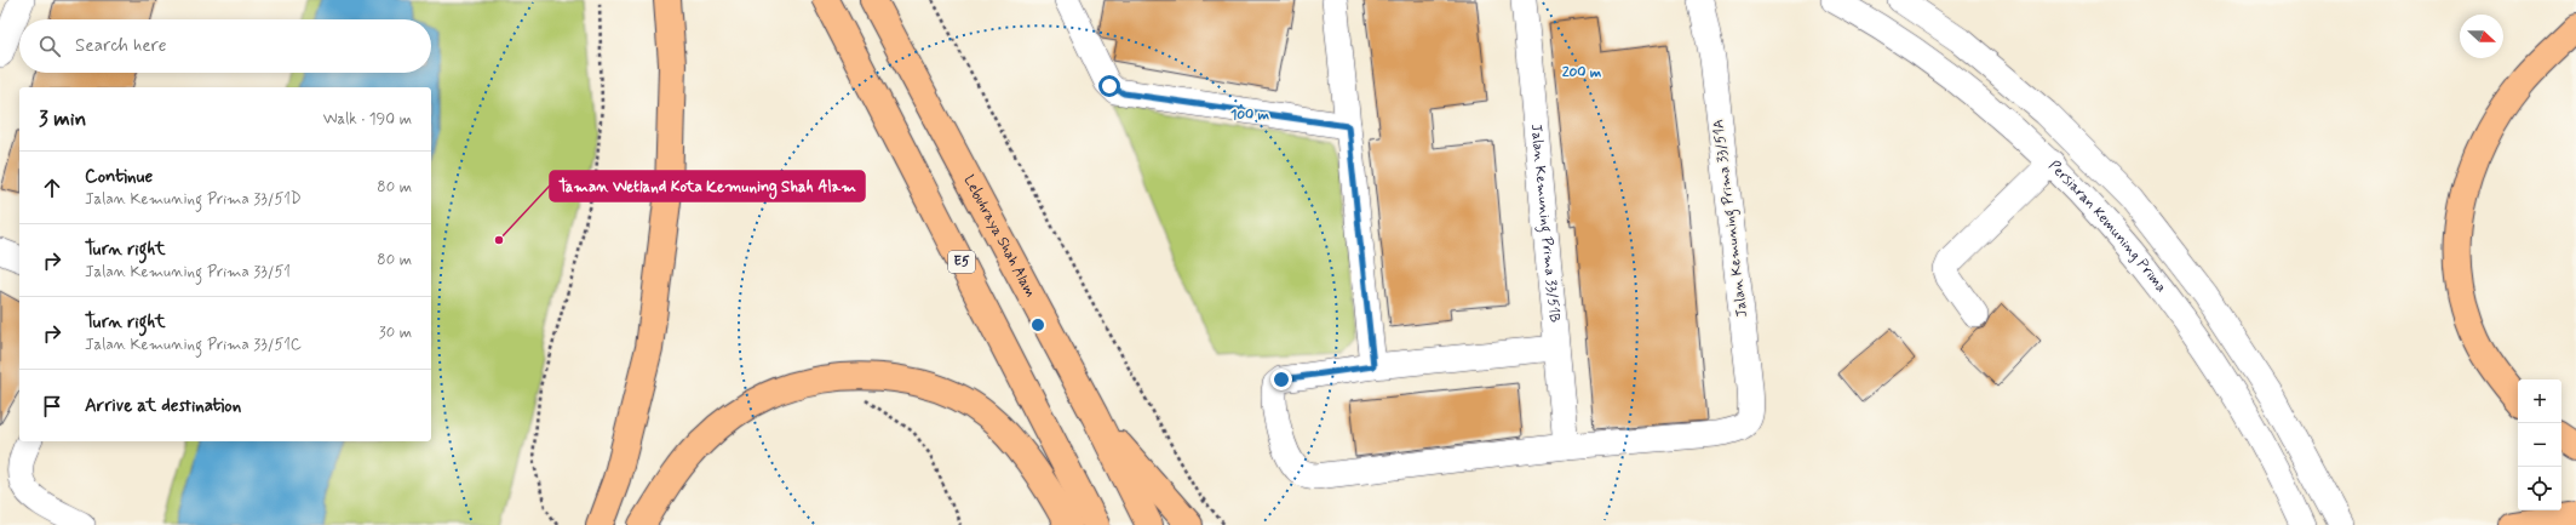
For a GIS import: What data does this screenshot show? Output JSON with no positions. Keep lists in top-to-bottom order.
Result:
{
  "streets": {
    "highway": ["Lebuhraya Shah Alam", "E5"],
    "street": ["Jalan Kemuning Prima 33/51A", "Jalan Kemuning Prima 33/51B", "Persiaran Kemuning Prima"]
  },
  "crossings": [
    ["Jalan Kemuning Prima 33/51A", "Jalan Kemuning Prima 33/51B"]
  ],
  "places": ["Taman Wetland Kota Kemuning Shah Alam"],
  "north": "right",
  "page": {
    "search": "Search here",
    "heading": ["3 min", "Walk · 190 m"],
    "list": [
      ["Continue", "Jalan Kemuning Prima 33/51D", "80 m"],
      ["Turn right", "Jalan Kemuning Prima 33/51", "80 m"],
      ["Turn right", "Jalan Kemuning Prima 33/51C", "30 m"],
      "Arrive at destination"
    ],
    "map_buttons": ["+", "−"]
  },
  "rings": ["200 m", "100 m"]
}
